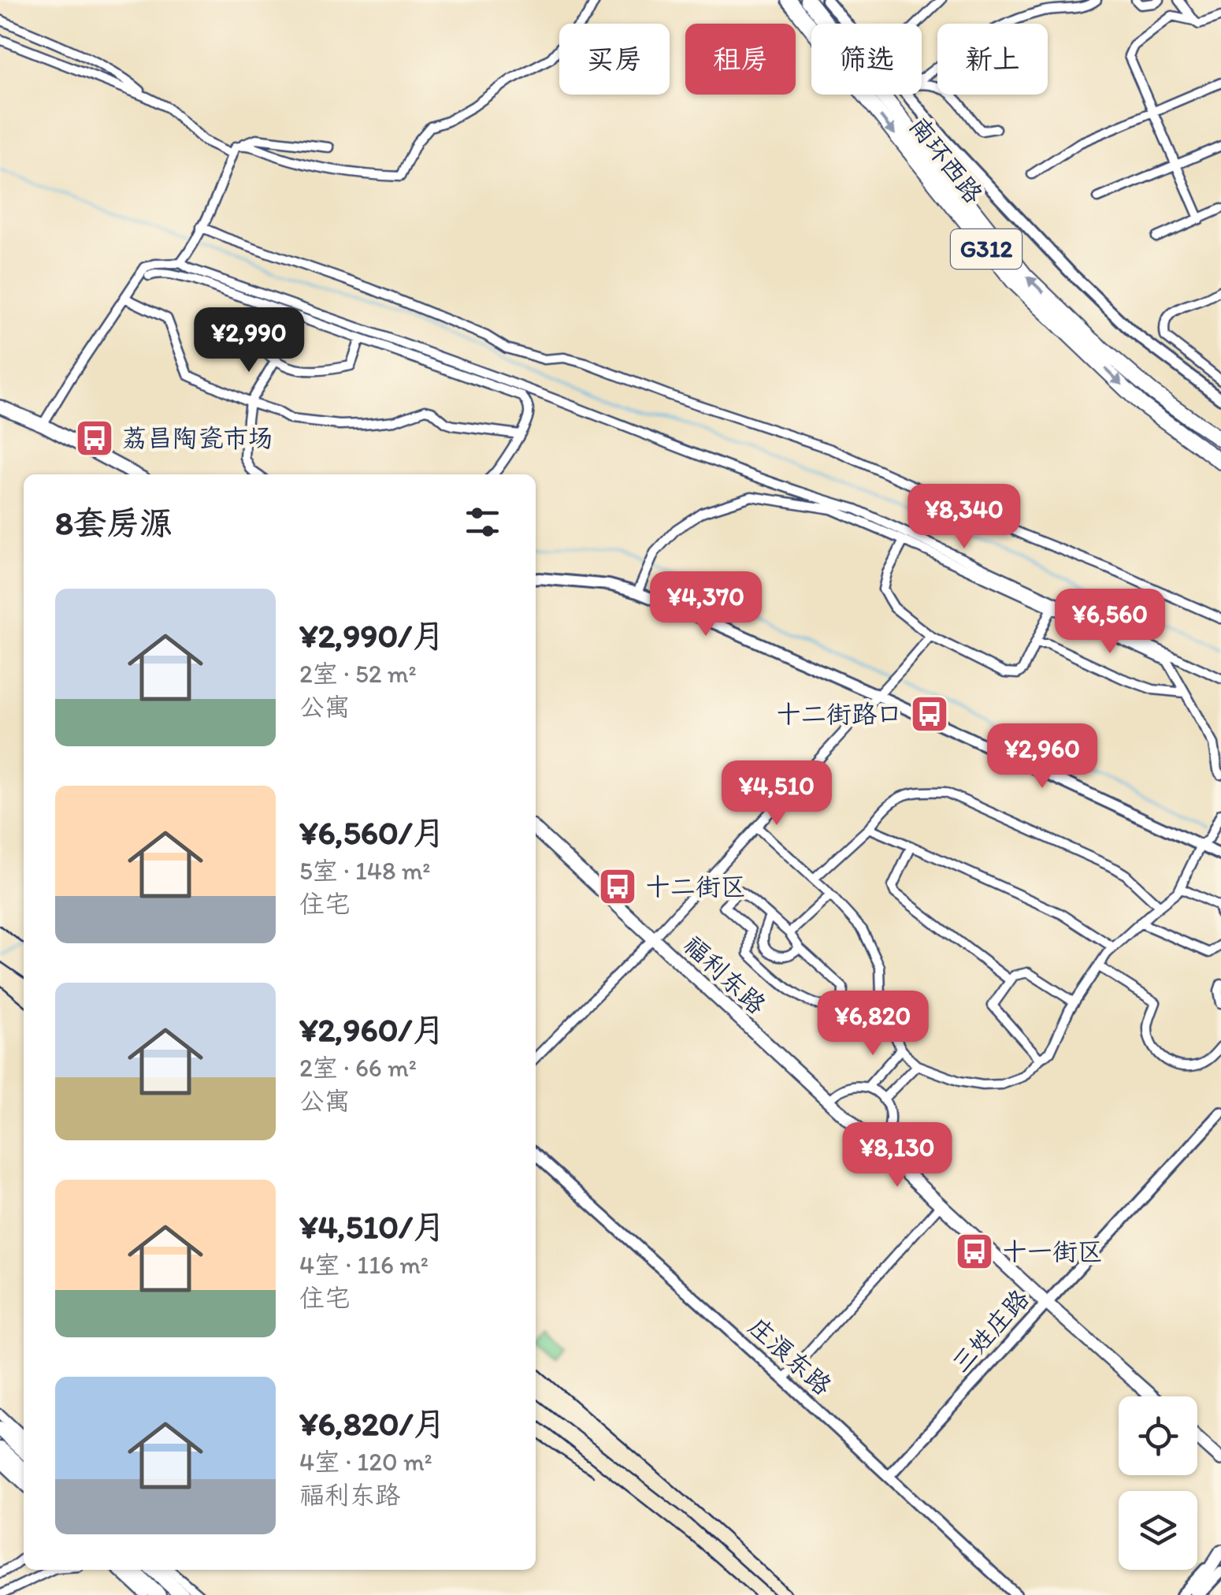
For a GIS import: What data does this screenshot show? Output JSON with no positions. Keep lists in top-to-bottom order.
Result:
{
  "streets": {
    "main road": ["南环西路", "G312", "福利东路"],
    "street": ["三姓庄路", "庄浪东路"]
  },
  "crossings": [
    ["福利东路", "三姓庄路"],
    ["三姓庄路", "庄浪东路"]
  ],
  "places": {
    "bus stop": [
      "荔昌陶瓷市场",
      "十二街路口",
      "十二街区",
      "十一街区"
    ]
  },
  "page": {
    "chip": [
      "买房",
      "租房",
      "筛选",
      "新上"
    ],
    "price": [
      "¥2,990",
      "¥8,340",
      "¥4,370",
      "¥6,560",
      "¥2,960",
      "¥4,510",
      "¥6,820",
      "¥8,130"
    ],
    "heading": "8套房源",
    "list": [
      {
        "name": "¥2,990/月",
        "note": "2室 · 52 m² · 公寓"
      },
      {
        "name": "¥6,560/月",
        "note": "5室 · 148 m² · 住宅"
      },
      {
        "name": "¥2,960/月",
        "note": "2室 · 66 m² · 公寓"
      },
      {
        "name": "¥4,510/月",
        "note": "4室 · 116 m² · 住宅"
      },
      {
        "name": "¥6,820/月",
        "note": "4室 · 120 m² · 福利东路"
      }
    ]
  }
}
